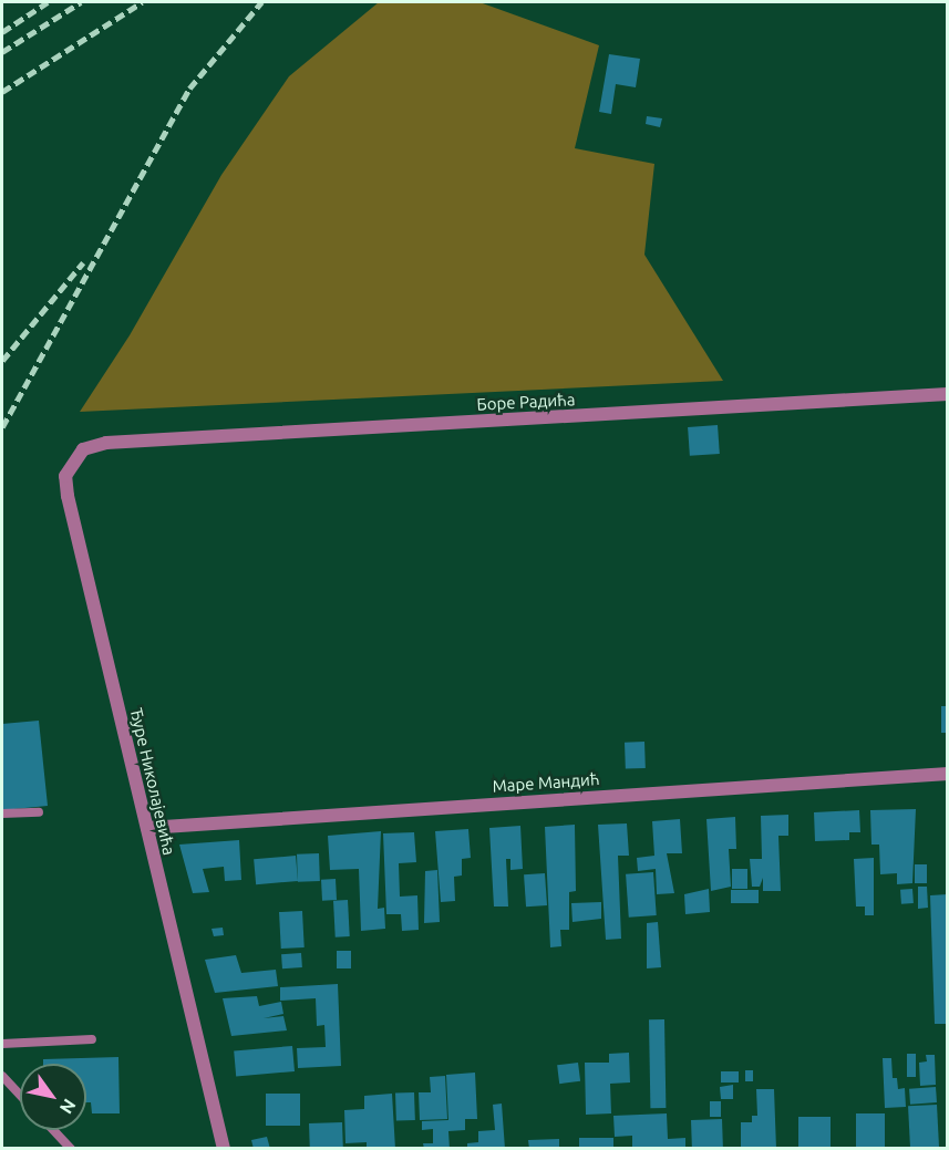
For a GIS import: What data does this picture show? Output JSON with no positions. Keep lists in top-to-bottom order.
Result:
{
  "streets": {
    "street": ["Боре Радића", "Ђуре Николајевића", "Маре Мандић"]
  },
  "crossings": [
    ["Боре Радића", "Ђуре Николајевића"],
    ["Ђуре Николајевића", "Маре Мандић"]
  ],
  "north": "bottom right"
}
